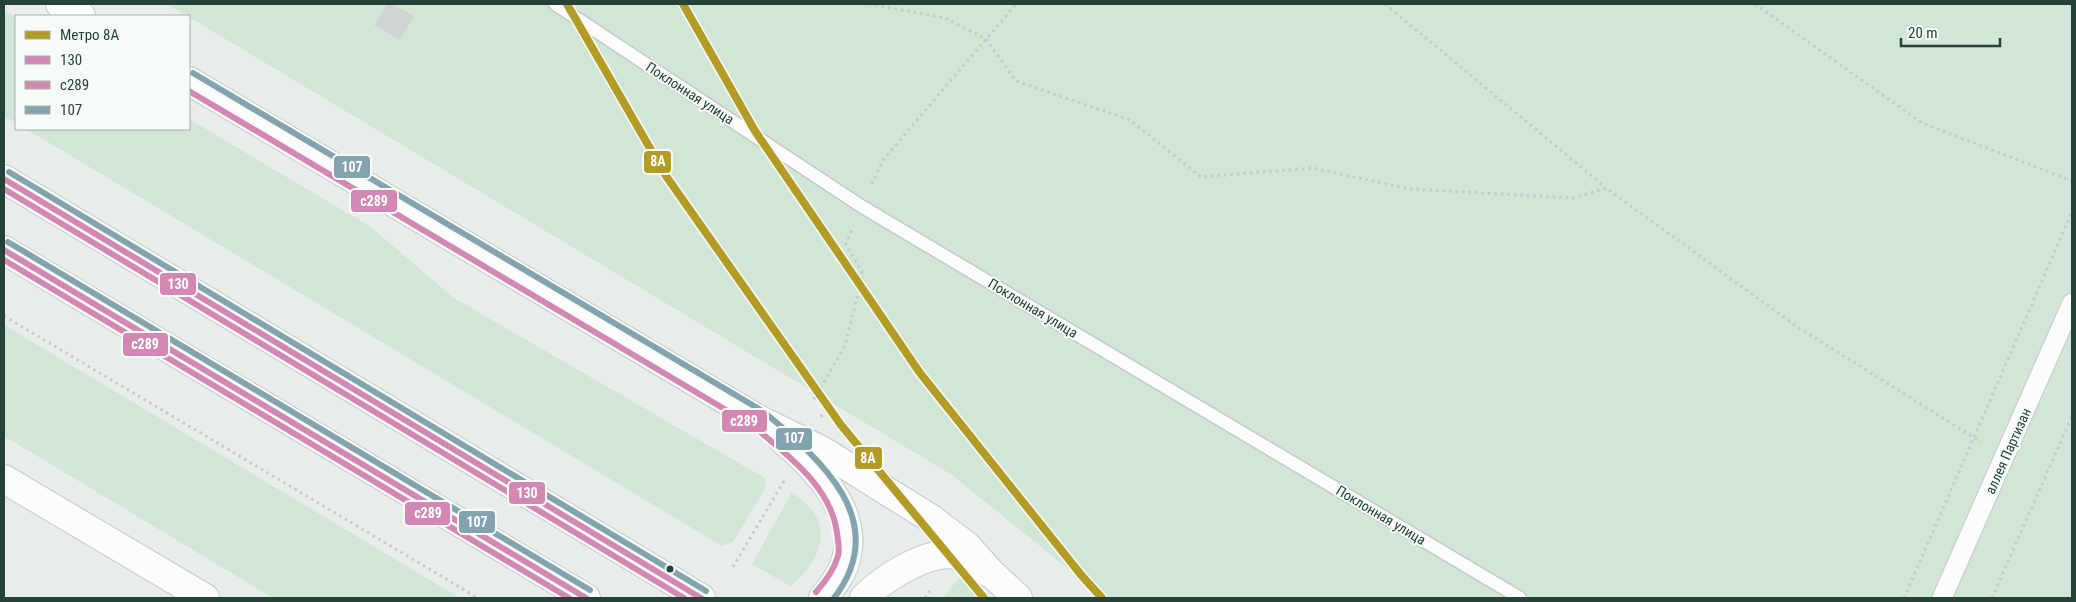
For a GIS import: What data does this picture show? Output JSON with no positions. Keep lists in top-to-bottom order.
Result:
{
  "streets": {
    "street": ["аллея Партизан"],
    "lane": ["Поклонная улица"]
  },
  "lines": [
    "metro line 8А",
    "transit line 107",
    "transit line с289",
    "transit line 130"
  ],
  "legend": [
    "Метро 8А",
    "130",
    "с289",
    "107"
  ],
  "scale_bar": "20 m"
}
